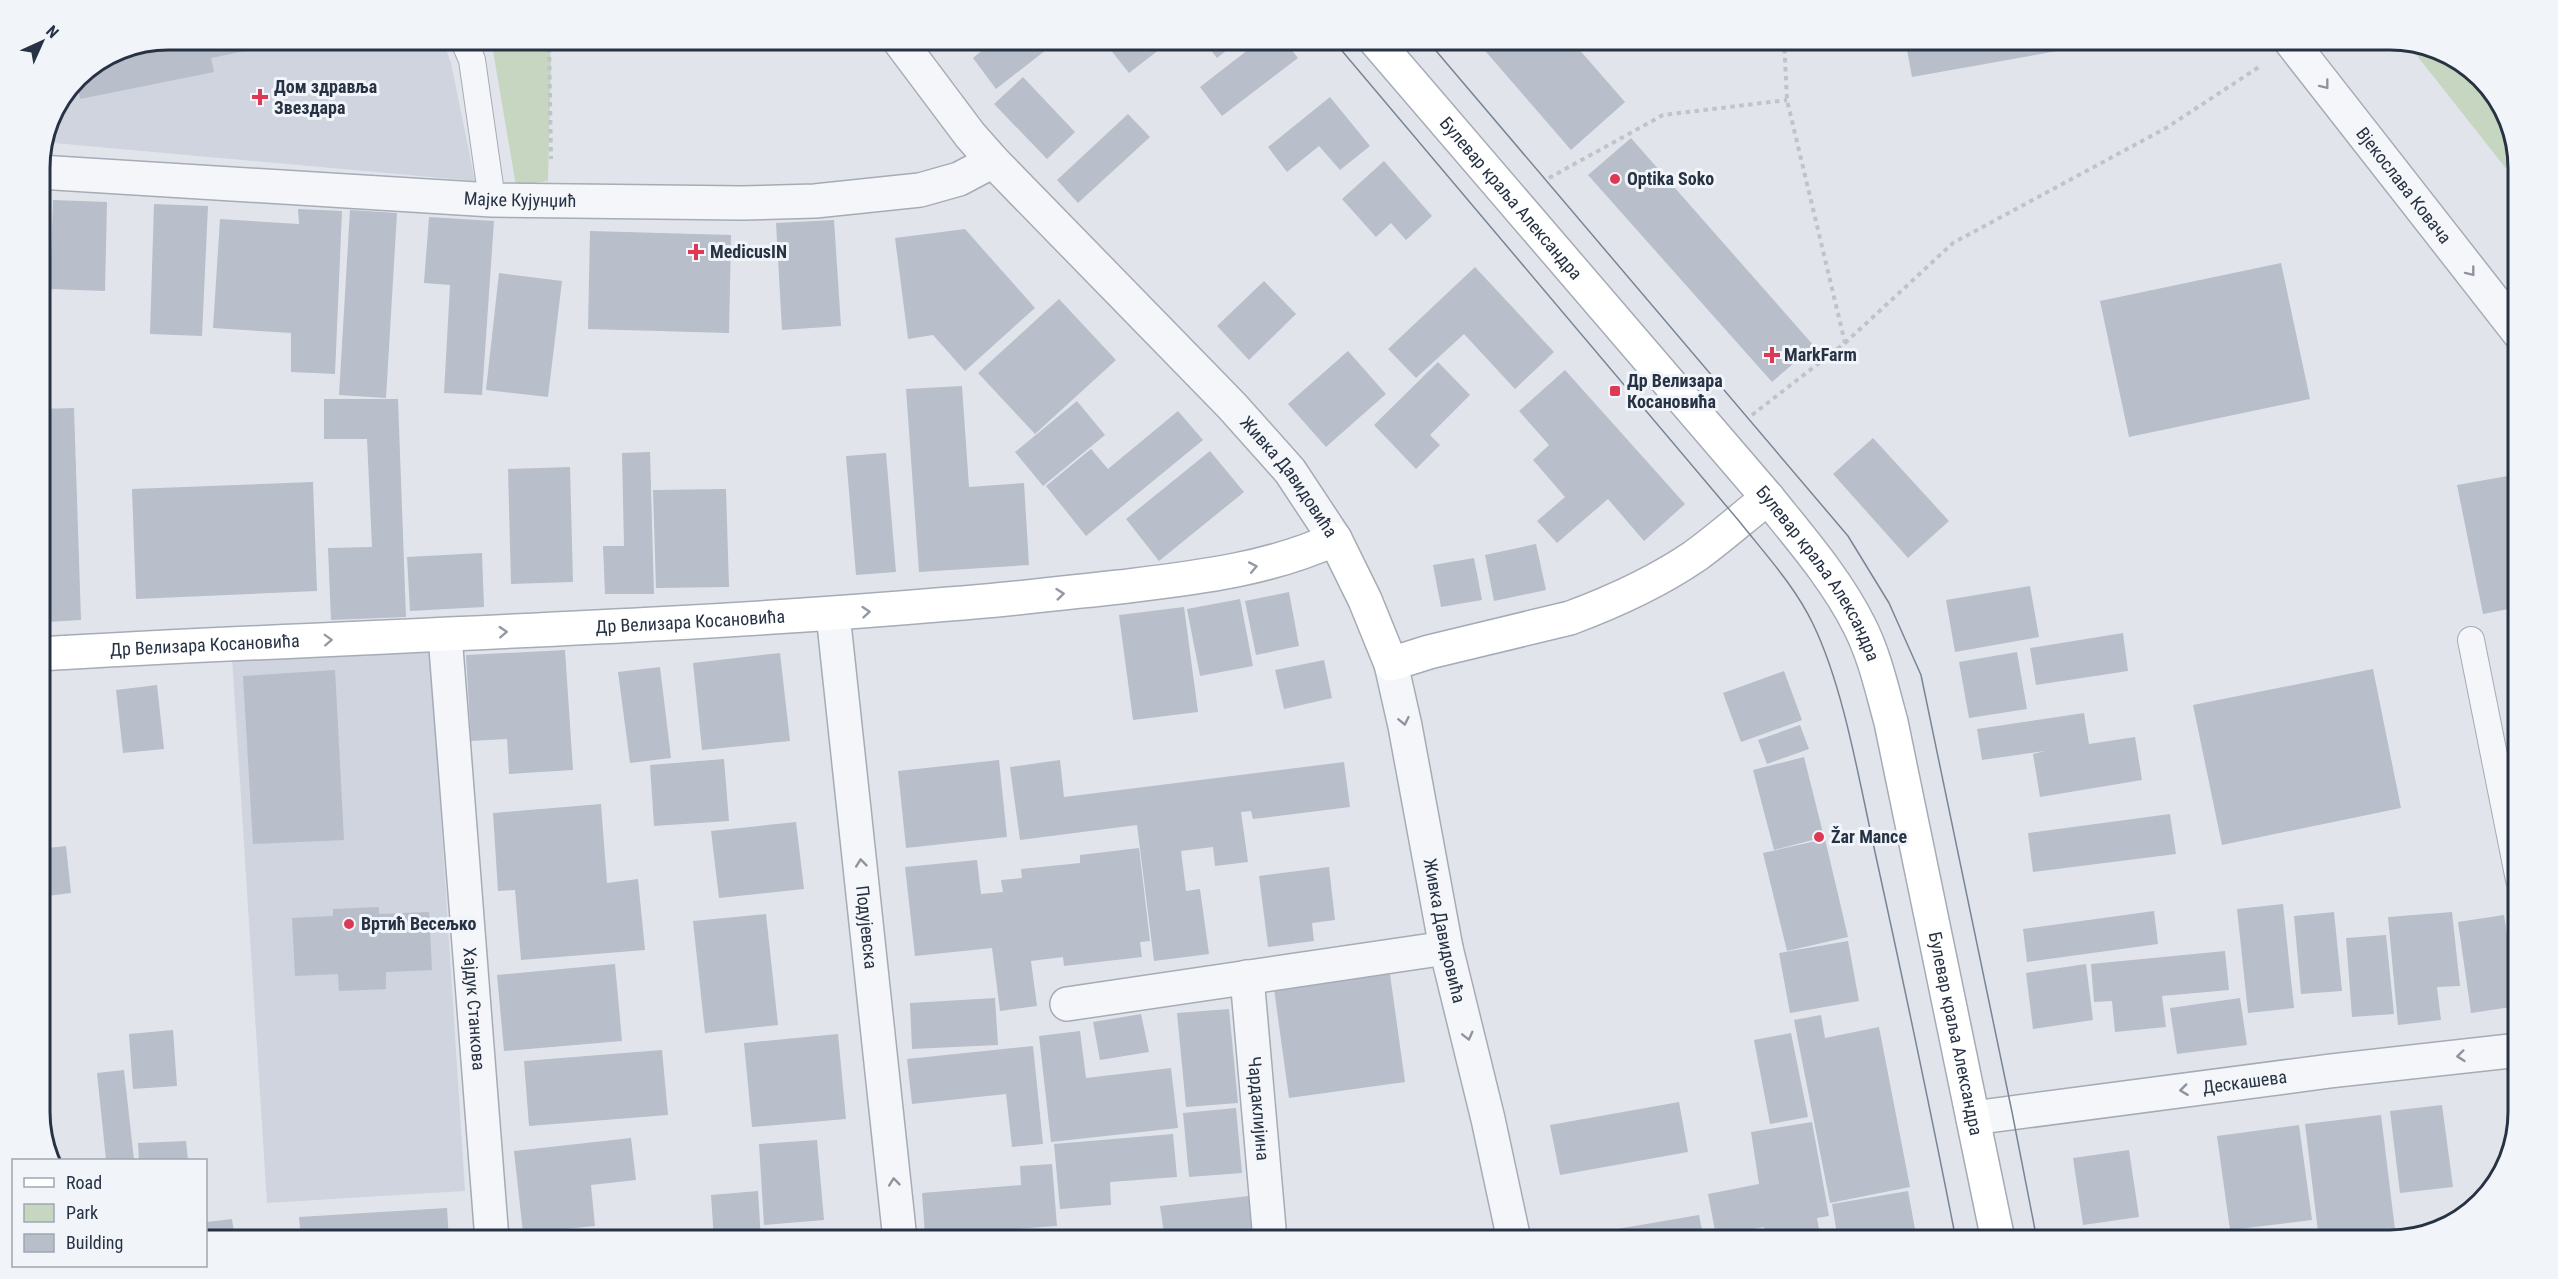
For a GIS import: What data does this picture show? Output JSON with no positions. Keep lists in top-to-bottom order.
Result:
{
  "streets": {
    "street": [
      "Вјекослава Ковача",
      "Булевар краља Александра",
      "Мајке Кујунџић",
      "Живка Давидовића",
      "Др Велизара Косановића",
      "Подујевска",
      "Хајдук Станкова",
      "Дескашева",
      "Чардаклијина"
    ]
  },
  "crossings": [
    ["Булевар краља Александра", "Дескашева"],
    ["Мајке Кујунџић", "Живка Давидовића"],
    ["Живка Давидовића", "Др Велизара Косановића"],
    ["Др Велизара Косановића", "Подујевска"],
    ["Др Велизара Косановића", "Хајдук Станкова"]
  ],
  "one_way": [
    "Вјекослава Ковача",
    "Живка Давидовића",
    "Др Велизара Косановића",
    "Подујевска",
    "Дескашева"
  ],
  "places": {
    "health": ["Дом здравља Звездара", "MedicusIN", "MarkFarm"],
    "other": ["Optika Soko", "Žar Mance", "Вртић Весељко"],
    "transit": ["Др Велизара Косановића"]
  },
  "legend": ["Road", "Park", "Building"],
  "north": "top right"
}
